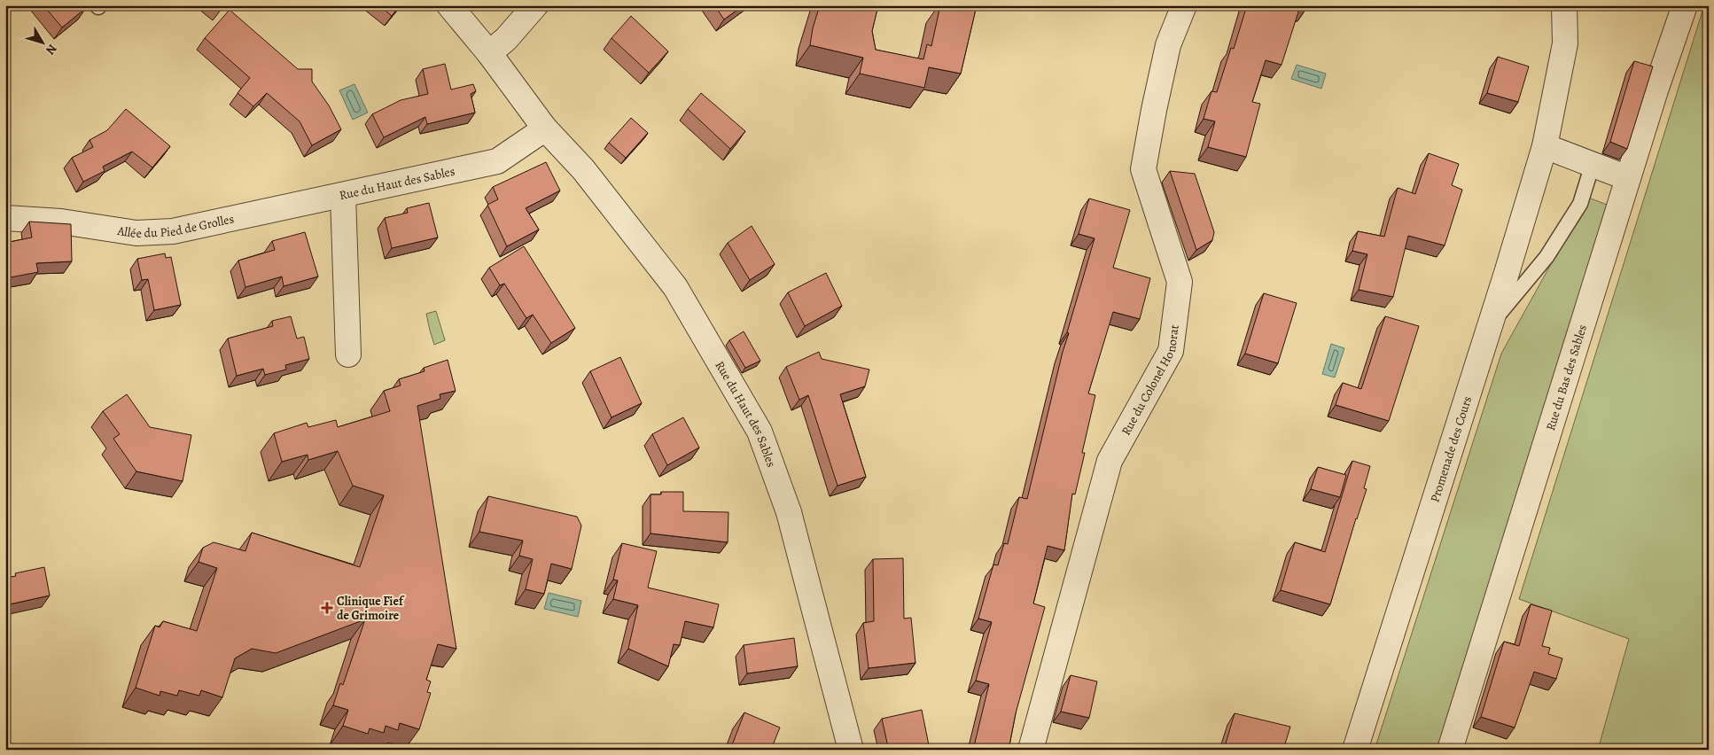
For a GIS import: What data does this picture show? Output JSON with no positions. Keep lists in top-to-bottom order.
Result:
{
  "streets": {
    "street": [
      "Rue du Haut des Sables",
      "Allée du Pied de Grolles",
      "Rue du Bas des Sables",
      "Rue du Colonel Honorat",
      "Promenade des Cours"
    ]
  },
  "crossings": [
    ["Rue du Haut des Sables", "Allée du Pied de Grolles"]
  ],
  "places": {
    "health": ["Clinique Fief de Grimoire"]
  },
  "north": "bottom right"
}
